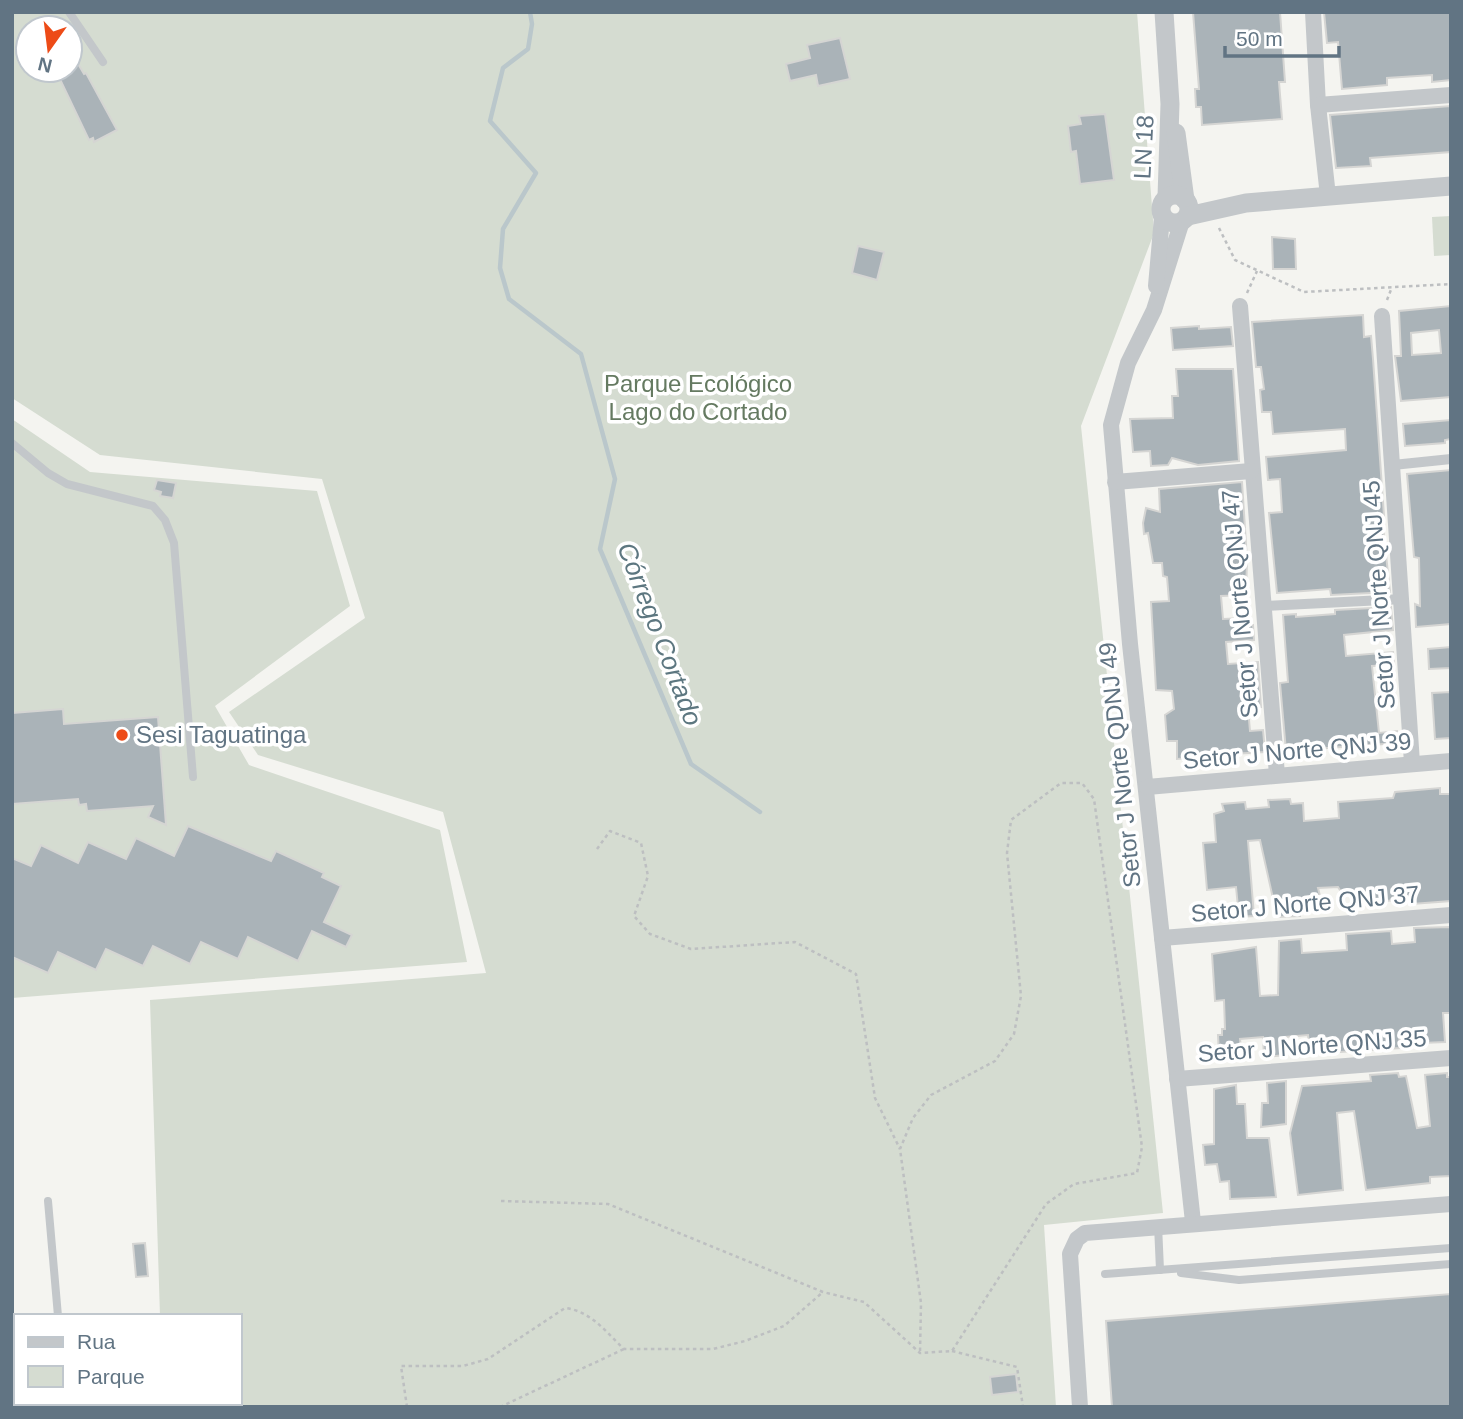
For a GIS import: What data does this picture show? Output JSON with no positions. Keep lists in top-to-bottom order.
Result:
{
  "streets": {
    "street": [
      "LN 18",
      "Setor J Norte QNJ 45",
      "Setor J Norte QNJ 47",
      "Setor J Norte QNJ 39",
      "Setor J Norte QDNJ 49",
      "Setor J Norte QNJ 37",
      "Setor J Norte QNJ 35"
    ]
  },
  "crossings": [
    ["Setor J Norte QNJ 45", "Setor J Norte QNJ 39"],
    ["Setor J Norte QNJ 47", "Setor J Norte QNJ 39"],
    ["Setor J Norte QNJ 47", "Setor J Norte QDNJ 49"],
    ["Setor J Norte QNJ 39", "Setor J Norte QDNJ 49"],
    ["Setor J Norte QDNJ 49", "Setor J Norte QNJ 37"],
    ["Setor J Norte QDNJ 49", "Setor J Norte QNJ 35"]
  ],
  "water": ["Córrego Cortado"],
  "parks": ["Parque Ecológico Lago do Cortado"],
  "places": ["Sesi Taguatinga"],
  "legend": ["Rua", "Parque"],
  "scale_bar": "50 m",
  "north": "bottom"
}
